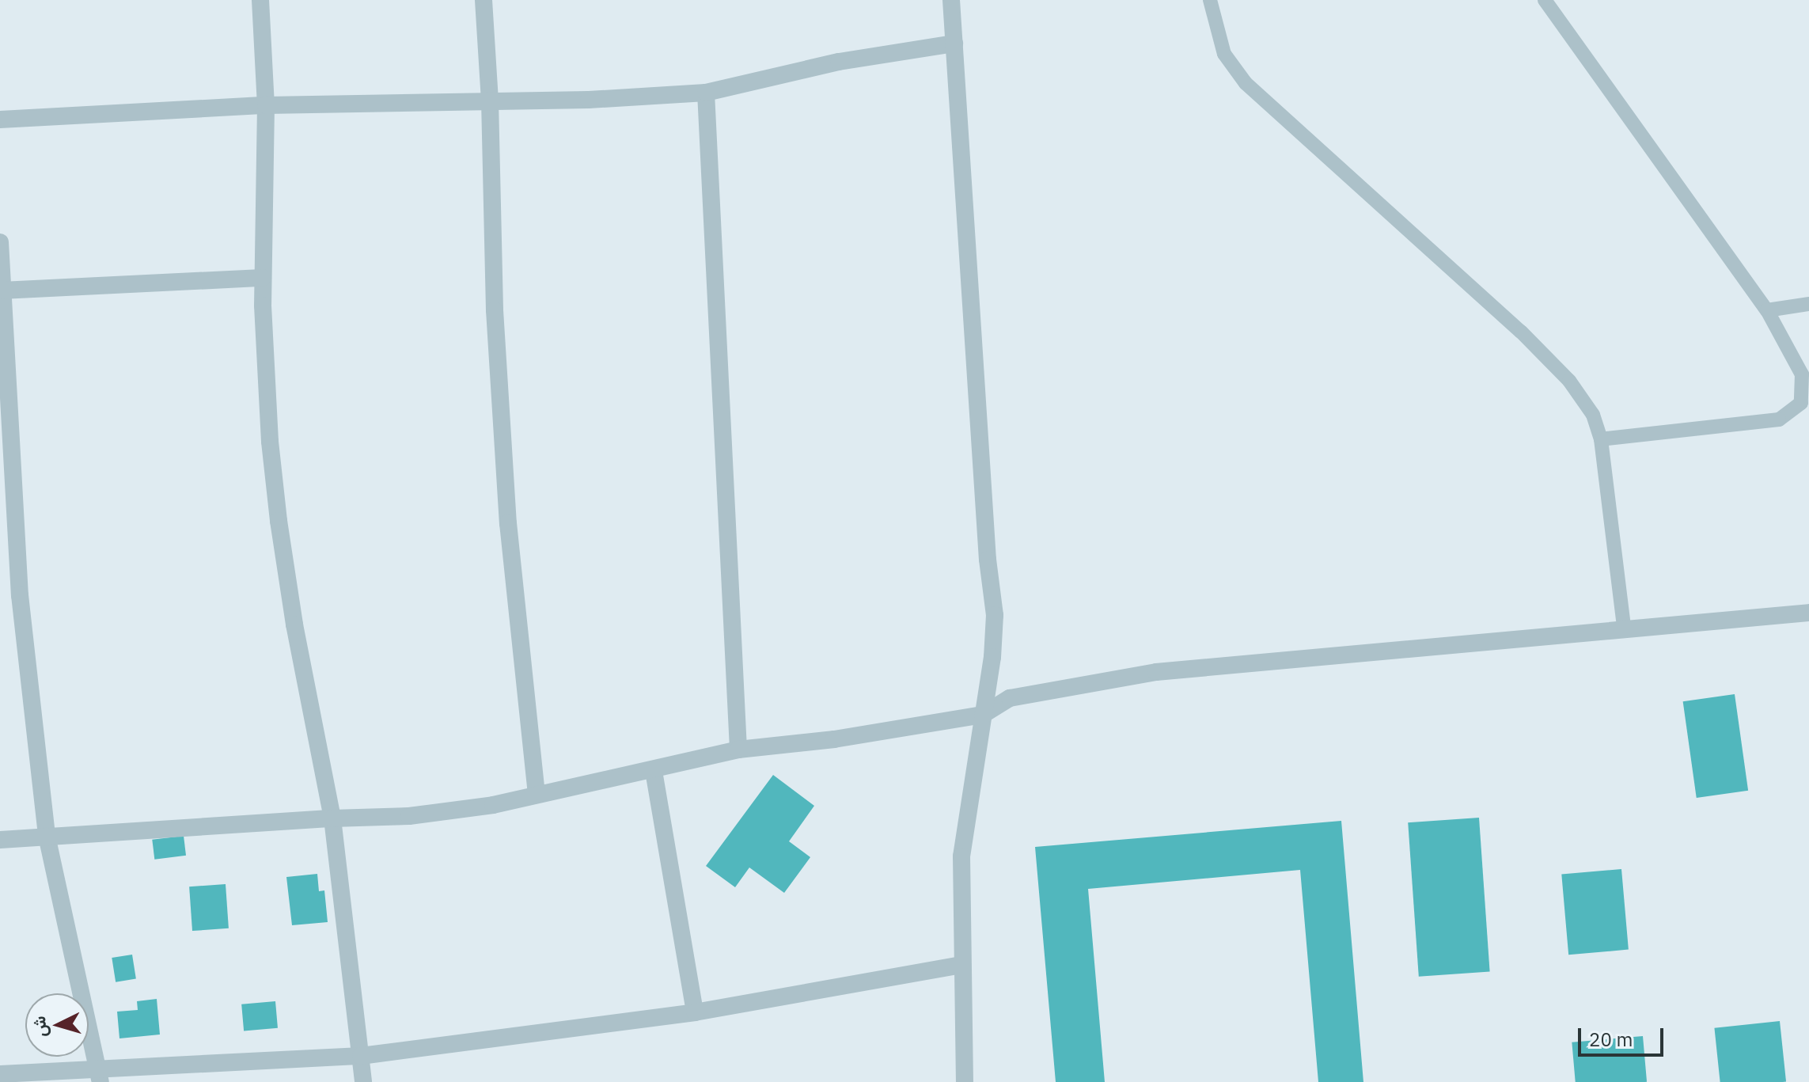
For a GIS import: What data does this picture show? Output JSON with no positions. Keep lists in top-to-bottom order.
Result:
{
  "scale_bar": "20 m",
  "north": "left"
}
